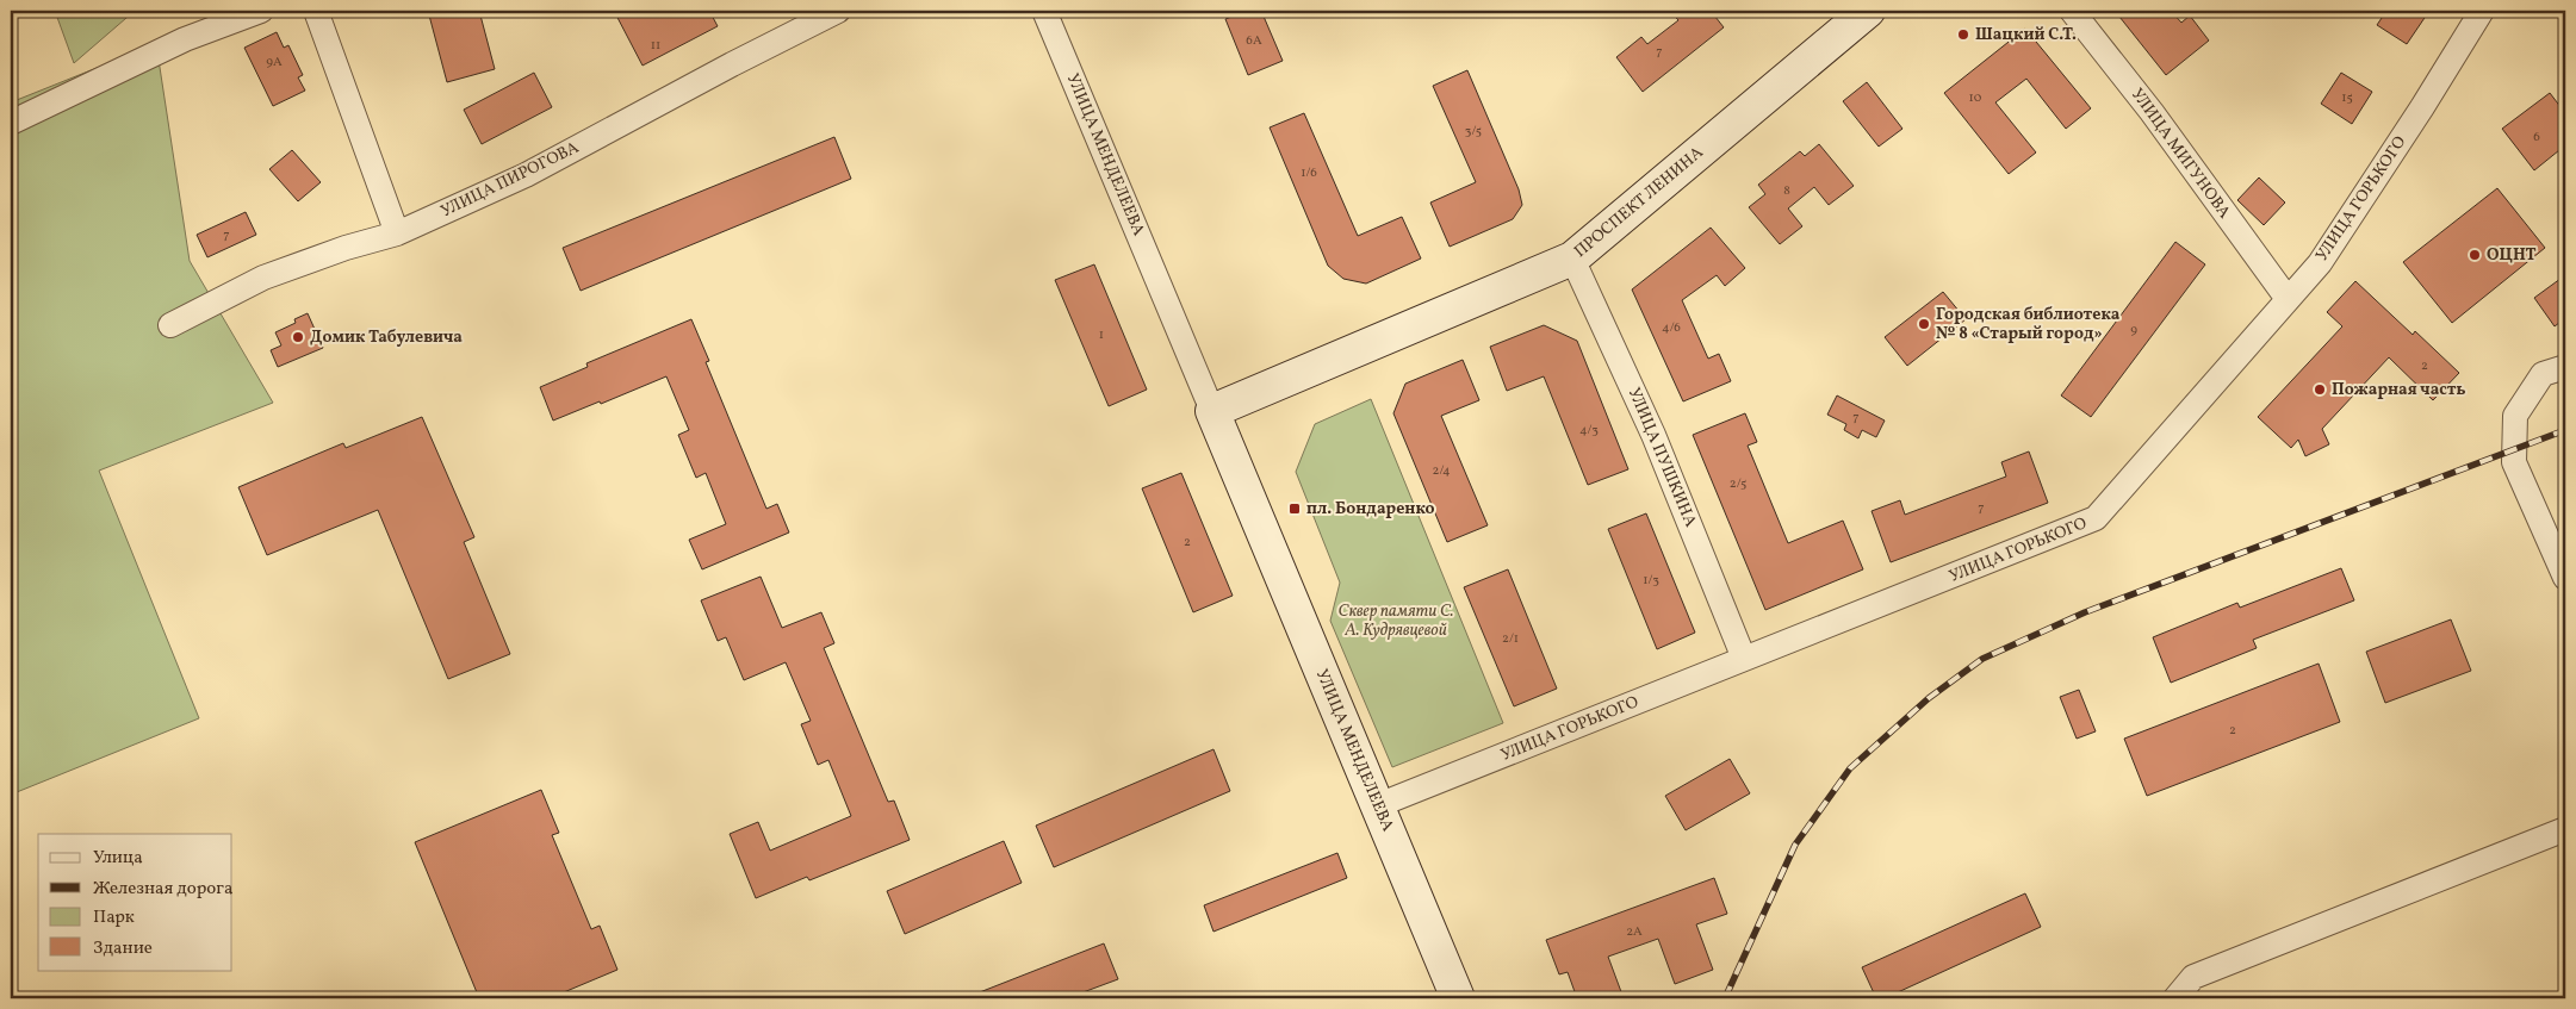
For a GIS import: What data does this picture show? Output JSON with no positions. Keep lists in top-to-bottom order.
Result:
{
  "streets": {
    "main road": ["УЛИЦА МЕНДЕЛЕЕВА", "ПРОСПЕКТ ЛЕНИНА"],
    "street": [
      "УЛИЦА МИГУНОВА",
      "УЛИЦА ПИРОГОВА",
      "УЛИЦА ГОРЬКОГО",
      "УЛИЦА ПУШКИНА"
    ]
  },
  "crossings": [
    ["УЛИЦА МИГУНОВА", "УЛИЦА ГОРЬКОГО"],
    ["УЛИЦА МЕНДЕЛЕЕВА", "УЛИЦА ГОРЬКОГО"],
    ["УЛИЦА МЕНДЕЛЕЕВА", "ПРОСПЕКТ ЛЕНИНА"],
    ["УЛИЦА ГОРЬКОГО", "УЛИЦА ПУШКИНА"],
    ["ПРОСПЕКТ ЛЕНИНА", "УЛИЦА ПУШКИНА"]
  ],
  "parks": ["Сквер памяти С. А. Кудрявцевой"],
  "places": {
    "other": [
      "Шацкий С.Т.",
      "ОЦНТ",
      "Городская библиотека № 8 «Старый город»",
      "Домик Табулевича",
      "Пожарная часть"
    ],
    "transit": ["пл. Бондаренко"]
  },
  "house_numbers": [
    "6А",
    "11",
    "7",
    "9А",
    "10",
    "15",
    "3/5",
    "6",
    "1/6",
    "8",
    "7",
    "4/6",
    "9",
    "1",
    "2",
    "7",
    "4/3",
    "2/4",
    "2/5",
    "7",
    "2",
    "1/3",
    "2/1",
    "2",
    "2А"
  ],
  "legend": [
    "Улица",
    "Железная дорога",
    "Парк",
    "Здание"
  ]
}
